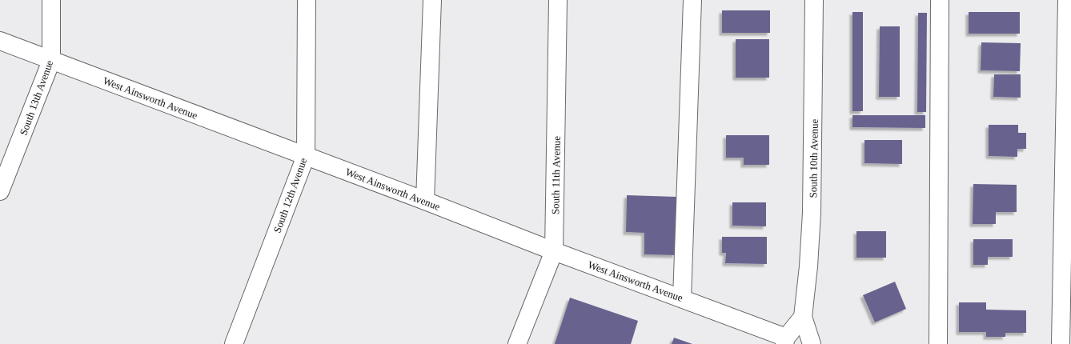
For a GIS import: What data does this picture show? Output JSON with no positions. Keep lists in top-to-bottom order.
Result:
{
  "streets": {
    "street": [
      "South 13th Avenue",
      "West Ainsworth Avenue",
      "South 10th Avenue",
      "South 11th Avenue",
      "South 12th Avenue"
    ]
  },
  "crossings": [
    ["South 13th Avenue", "West Ainsworth Avenue"],
    ["West Ainsworth Avenue", "South 11th Avenue"],
    ["West Ainsworth Avenue", "South 12th Avenue"]
  ]
}
